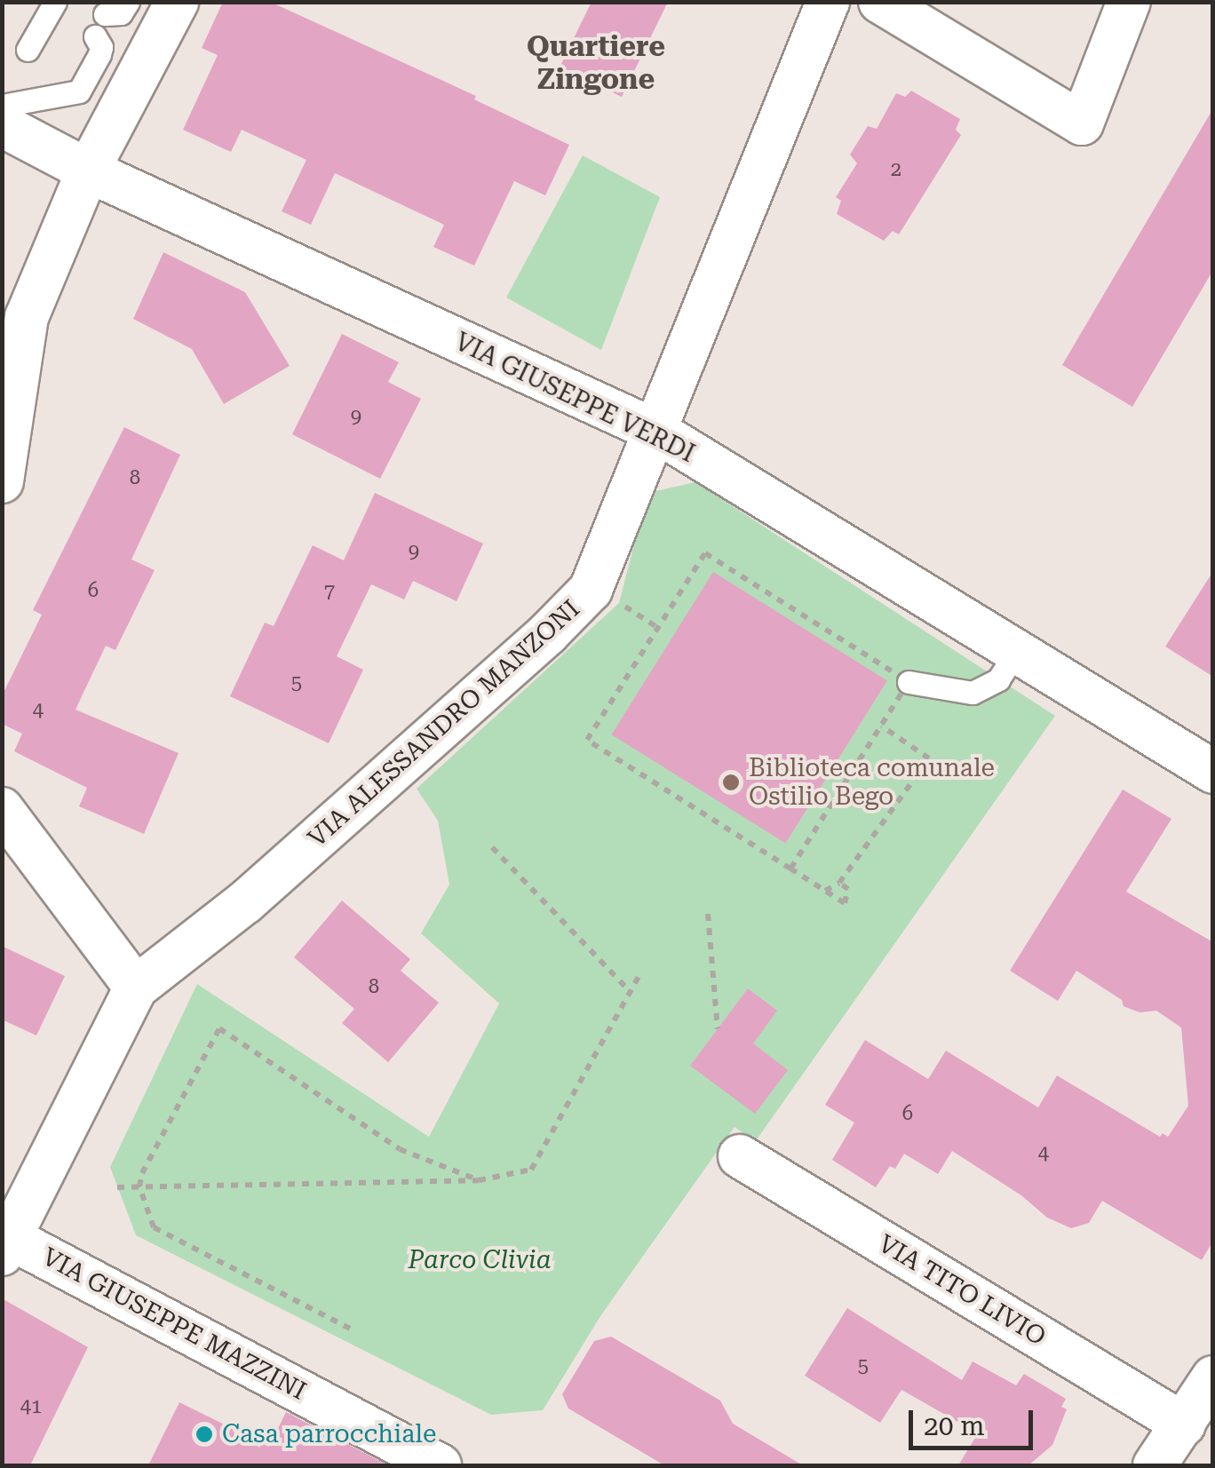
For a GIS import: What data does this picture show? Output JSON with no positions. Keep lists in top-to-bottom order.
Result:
{
  "streets": {
    "street": [
      "VIA GIUSEPPE VERDI",
      "VIA ALESSANDRO MANZONI",
      "VIA TITO LIVIO",
      "VIA GIUSEPPE MAZZINI"
    ]
  },
  "crossings": [
    ["VIA GIUSEPPE VERDI", "VIA ALESSANDRO MANZONI"]
  ],
  "districts": ["Quartiere Zingone"],
  "parks": ["Parco Clivia"],
  "places": ["Biblioteca comunale Ostilio Bego", "Casa parrocchiale"],
  "house_numbers": [
    "2",
    "9",
    "8",
    "9",
    "6",
    "7",
    "5",
    "4",
    "8",
    "6",
    "4",
    "5",
    "41"
  ],
  "scale_bar": "20 m"
}
